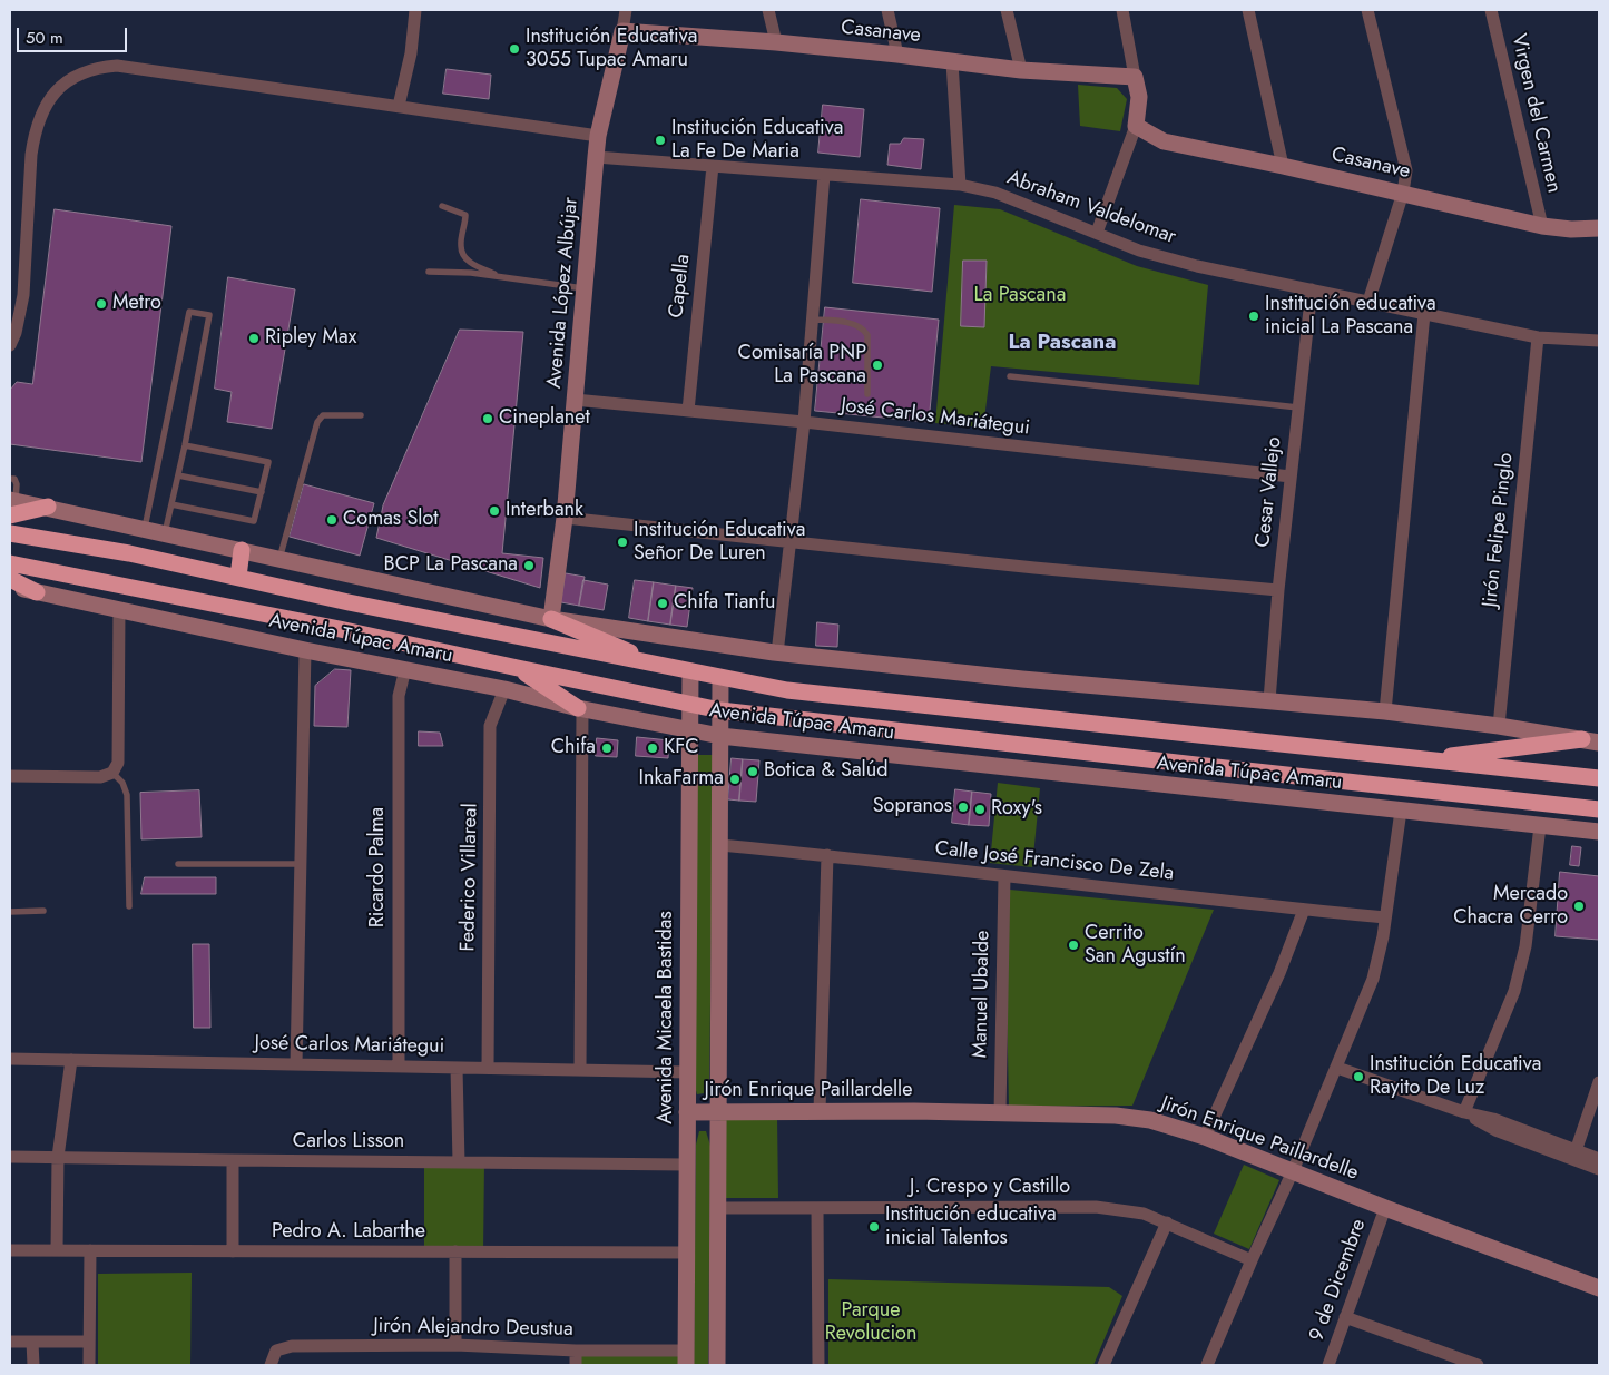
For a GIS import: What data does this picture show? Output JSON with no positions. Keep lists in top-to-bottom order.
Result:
{
  "streets": {
    "highway": ["Avenida Túpac Amaru"],
    "street": [
      "Casanave",
      "Virgen del Carmen",
      "Abraham Valdelomar",
      "Capella",
      "Avenida López Albújar",
      "José Carlos Mariátegui",
      "Cesar Vallejo",
      "Jirón Felipe Pinglo",
      "Calle José Francisco De Zela",
      "Ricardo Palma",
      "Federico Villareal",
      "Manuel Ubalde",
      "Avenida Micaela Bastidas",
      "Jirón Enrique Paillardelle",
      "Carlos Lisson",
      "J. Crespo y Castillo",
      "Pedro A. Labarthe",
      "9 de Dicembre",
      "Jirón Alejandro Deustua"
    ]
  },
  "crossings": [
    ["Casanave", "Virgen del Carmen"],
    ["Casanave", "Avenida López Albújar"],
    ["Abraham Valdelomar", "Capella"],
    ["Abraham Valdelomar", "Avenida López Albújar"],
    ["Abraham Valdelomar", "Cesar Vallejo"],
    ["Abraham Valdelomar", "Jirón Felipe Pinglo"],
    ["Capella", "José Carlos Mariátegui"],
    ["Avenida López Albújar", "José Carlos Mariátegui"],
    ["José Carlos Mariátegui", "Cesar Vallejo"],
    ["José Carlos Mariátegui", "Ricardo Palma"],
    ["José Carlos Mariátegui", "Federico Villareal"],
    ["José Carlos Mariátegui", "Avenida Micaela Bastidas"],
    ["Avenida Túpac Amaru", "Ricardo Palma"],
    ["Avenida Túpac Amaru", "Federico Villareal"],
    ["Avenida Túpac Amaru", "Avenida Micaela Bastidas"],
    ["Calle José Francisco De Zela", "Manuel Ubalde"],
    ["Manuel Ubalde", "Jirón Enrique Paillardelle"],
    ["Avenida Micaela Bastidas", "Jirón Enrique Paillardelle"],
    ["Avenida Micaela Bastidas", "Carlos Lisson"],
    ["Avenida Micaela Bastidas", "Pedro A. Labarthe"],
    ["Avenida Micaela Bastidas", "Jirón Alejandro Deustua"],
    ["Jirón Enrique Paillardelle", "9 de Dicembre"]
  ],
  "districts": ["La Pascana"],
  "parks": ["La Pascana", "Parque Revolucion"],
  "places": [
    "Institución Educativa 3055 Tupac Amaru",
    "Institución Educativa La Fe De Maria",
    "Metro",
    "Institución educativa inicial La Pascana",
    "Ripley Max",
    "Comisaría PNP La Pascana",
    "Cineplanet",
    "Interbank",
    "Comas Slot",
    "Institución Educativa Señor De Luren",
    "BCP La Pascana",
    "Chifa Tianfu",
    "Chifa",
    "KFC",
    "Botica & Salúd",
    "InkaFarma",
    "Sopranos",
    "Roxy's",
    "Mercado Chacra Cerro",
    "Cerrito San Agustín",
    "Institución Educativa Rayito De Luz",
    "Institución educativa inicial Talentos"
  ],
  "scale_bar": "50 m"
}
